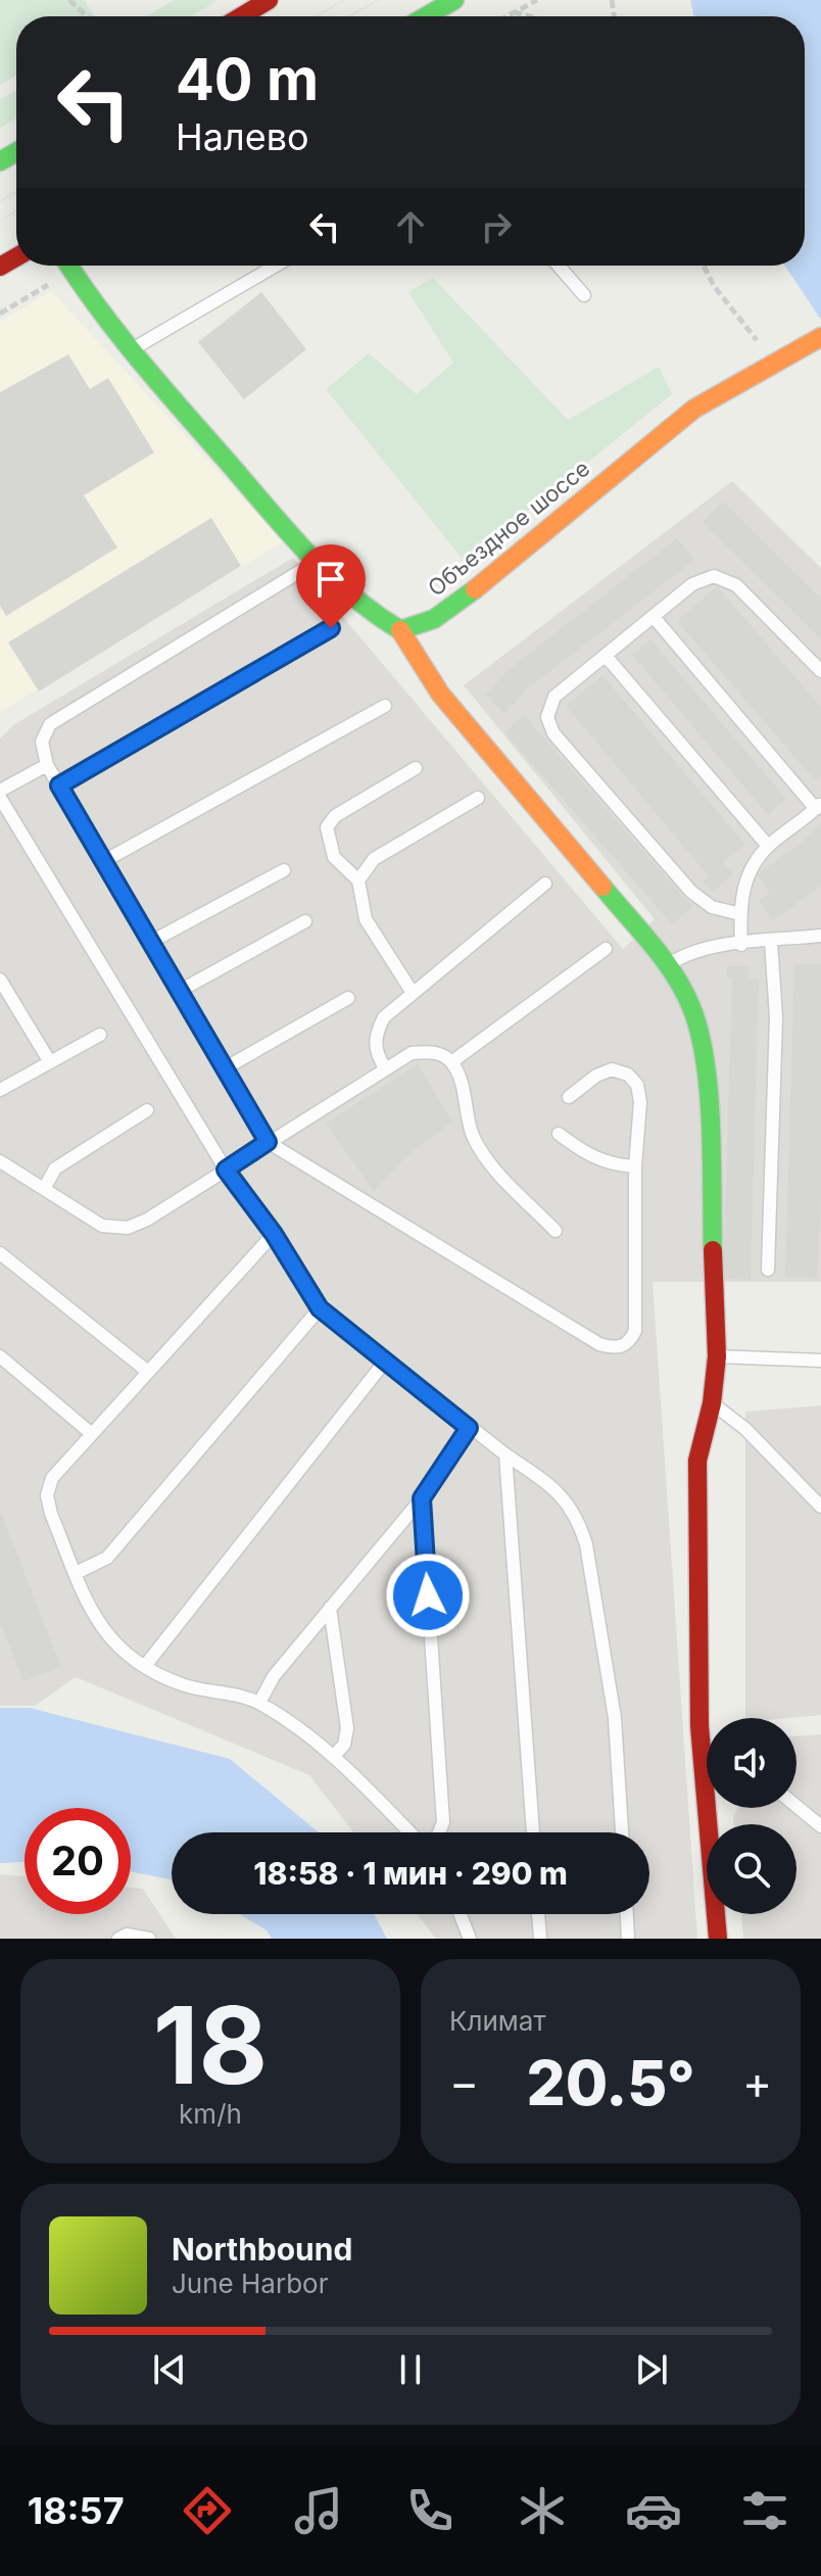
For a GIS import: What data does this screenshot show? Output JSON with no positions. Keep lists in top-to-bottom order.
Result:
{
  "streets": {
    "street": ["Объездное шоссе"]
  },
  "page": {
    "turn": ["40 m", "Налево"],
    "limit": "20",
    "trip": "18:58 · 1 мин · 290 m",
    "tile": [
      ["18", "km/h"],
      "Климат"
    ],
    "heat": ["−", "20.5°", "+"],
    "song": ["Northbound", "June Harbor"],
    "tabs": "18:57"
  }
}
